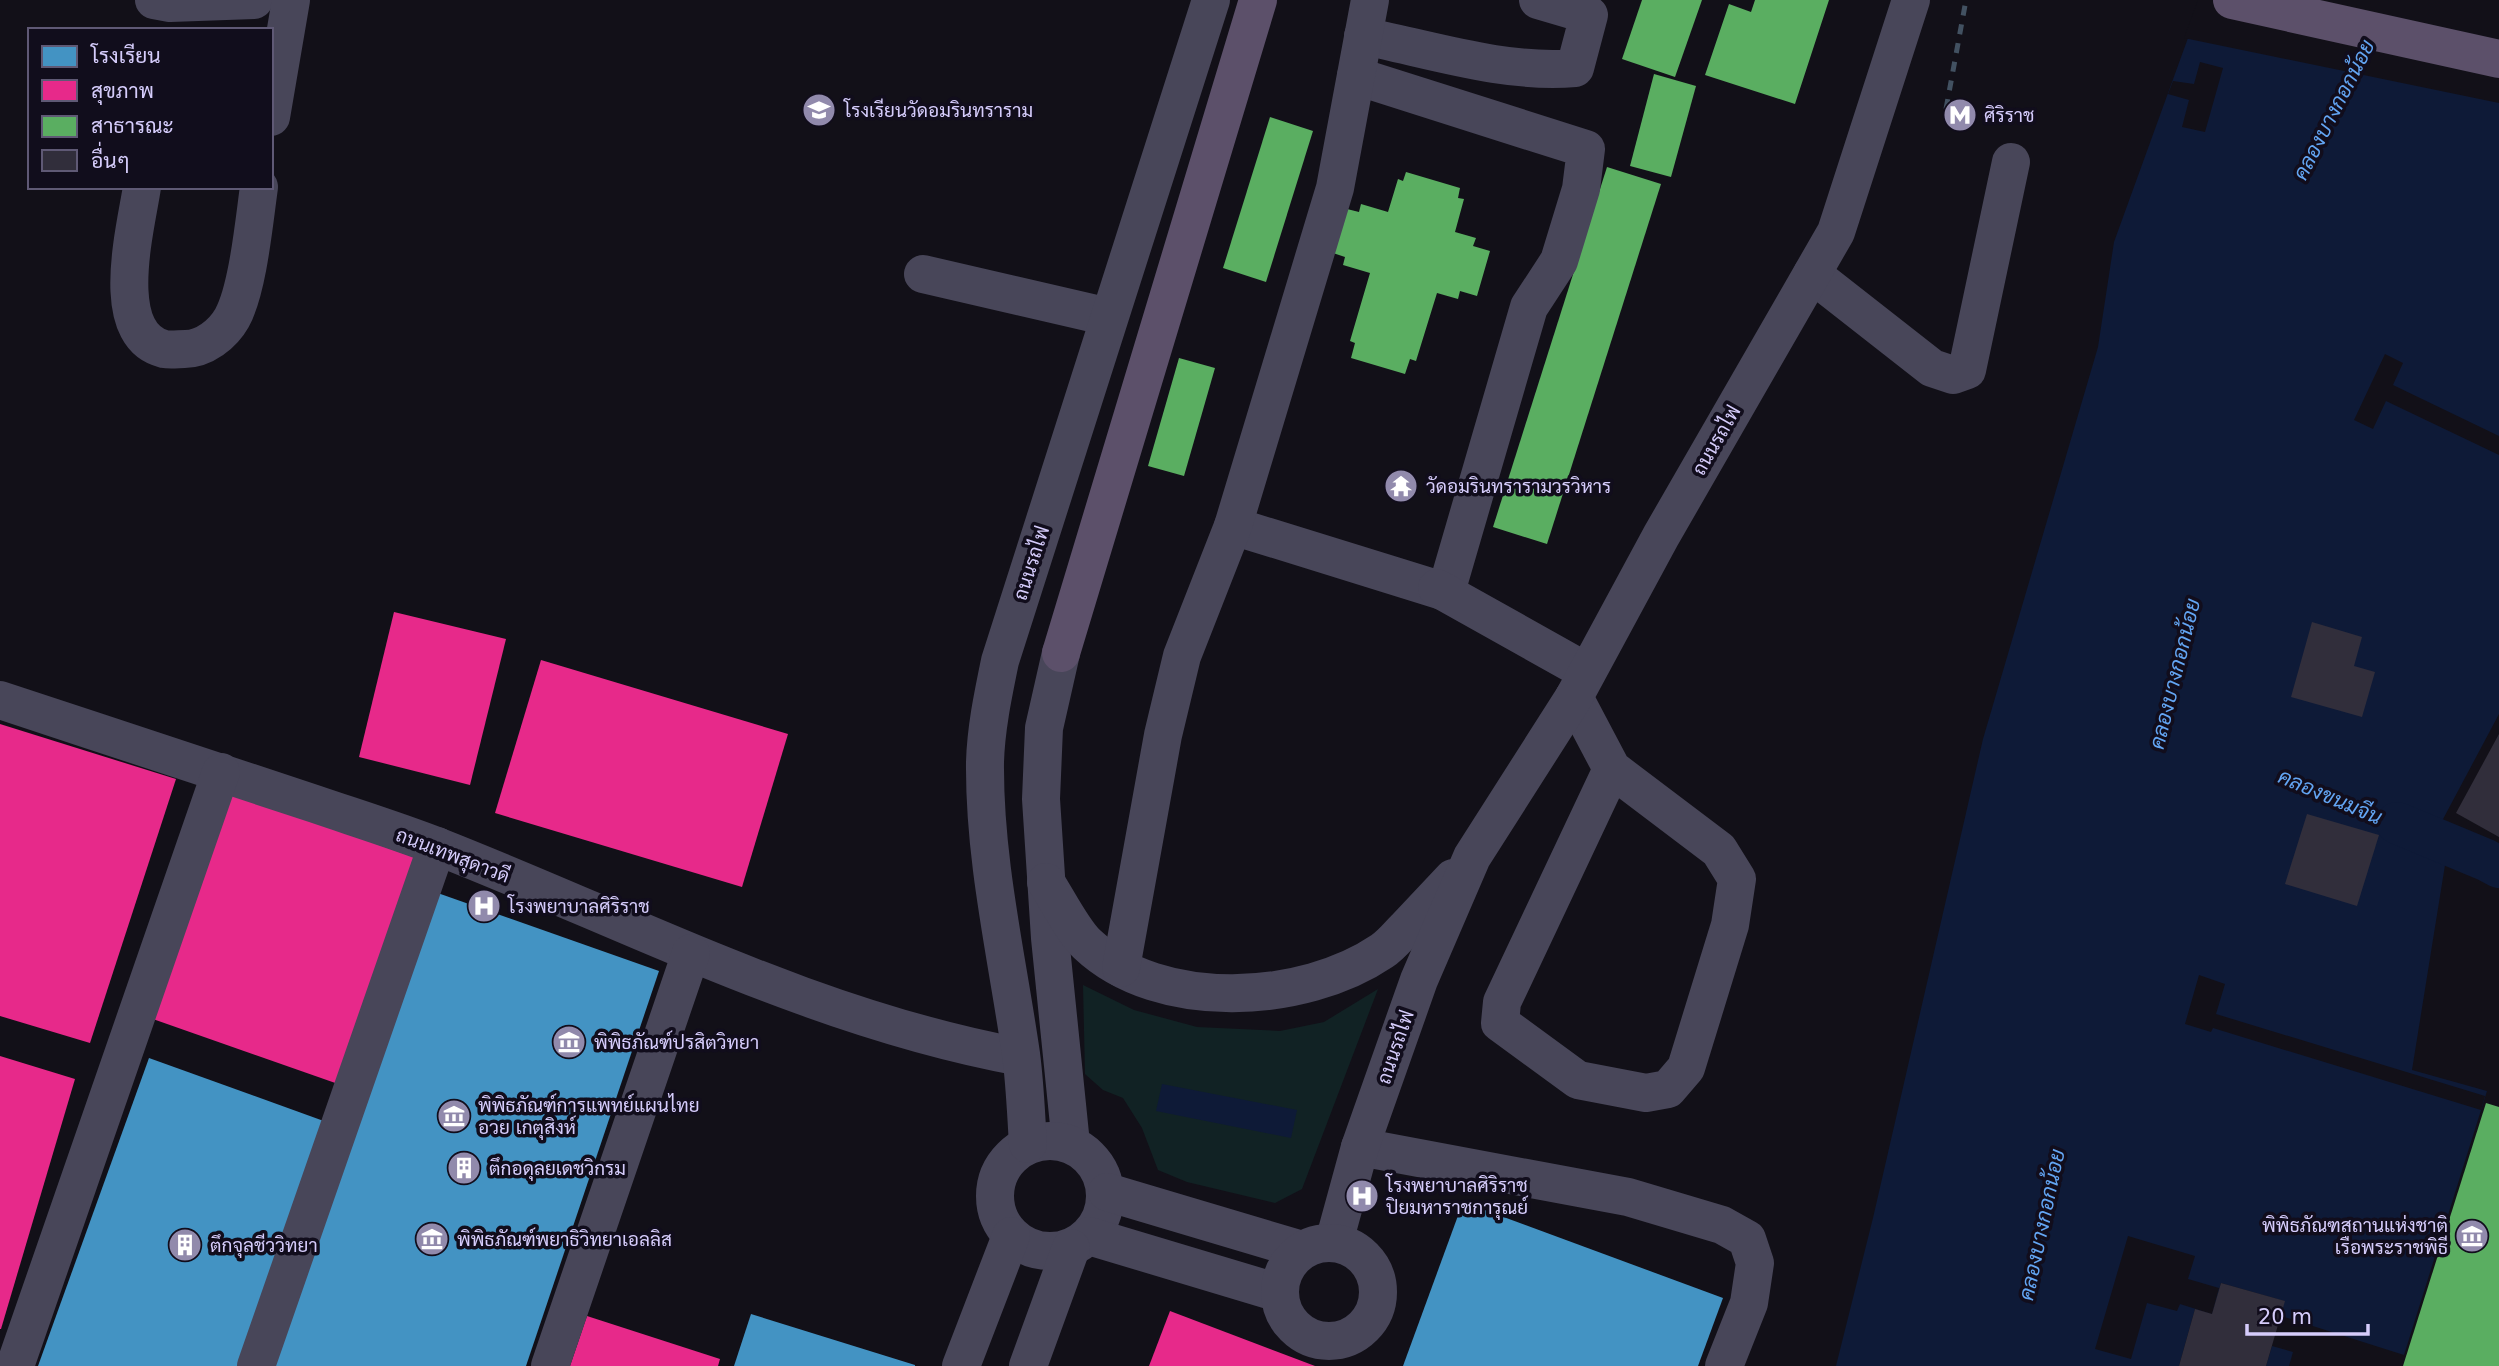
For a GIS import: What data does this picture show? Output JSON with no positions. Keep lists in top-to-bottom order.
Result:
{
  "streets": {
    "street": ["ถนนรถไฟ", "ถนนเทพสุดาวดี"]
  },
  "crossings": [
    ["ถนนรถไฟ", "ถนนเทพสุดาวดี"]
  ],
  "water": ["คลองบางกอกน้อย", "คลองขนมจีน"],
  "places": {
    "school or university": ["โรงเรียนวัดอมรินทราราม"],
    "metro station": ["ศิริราช"],
    "temple": ["วัดอมรินทรารามวรวิหาร"],
    "hospital": ["โรงพยาบาลศิริราช", "โรงพยาบาลศิริราช ปิยมหาราชการุณย์"],
    "museum": [
      "พิพิธภัณฑ์ปรสิตวิทยา",
      "พิพิธภัณฑ์การแพทย์แผนไทย อวย เกตุสิงห์",
      "พิพิธภัณฑสถานแห่งชาติ เรือพระราชพิธี",
      "พิพิธภัณฑ์พยาธิวิทยาเอลลิส"
    ],
    "building": ["ตึกอดุลยเดชวิกรม", "ตึกจุลชีววิทยา"]
  },
  "legend": [
    "โรงเรียน",
    "สุขภาพ",
    "สาธารณะ",
    "อื่นๆ"
  ],
  "scale_bar": "20 m"
}
